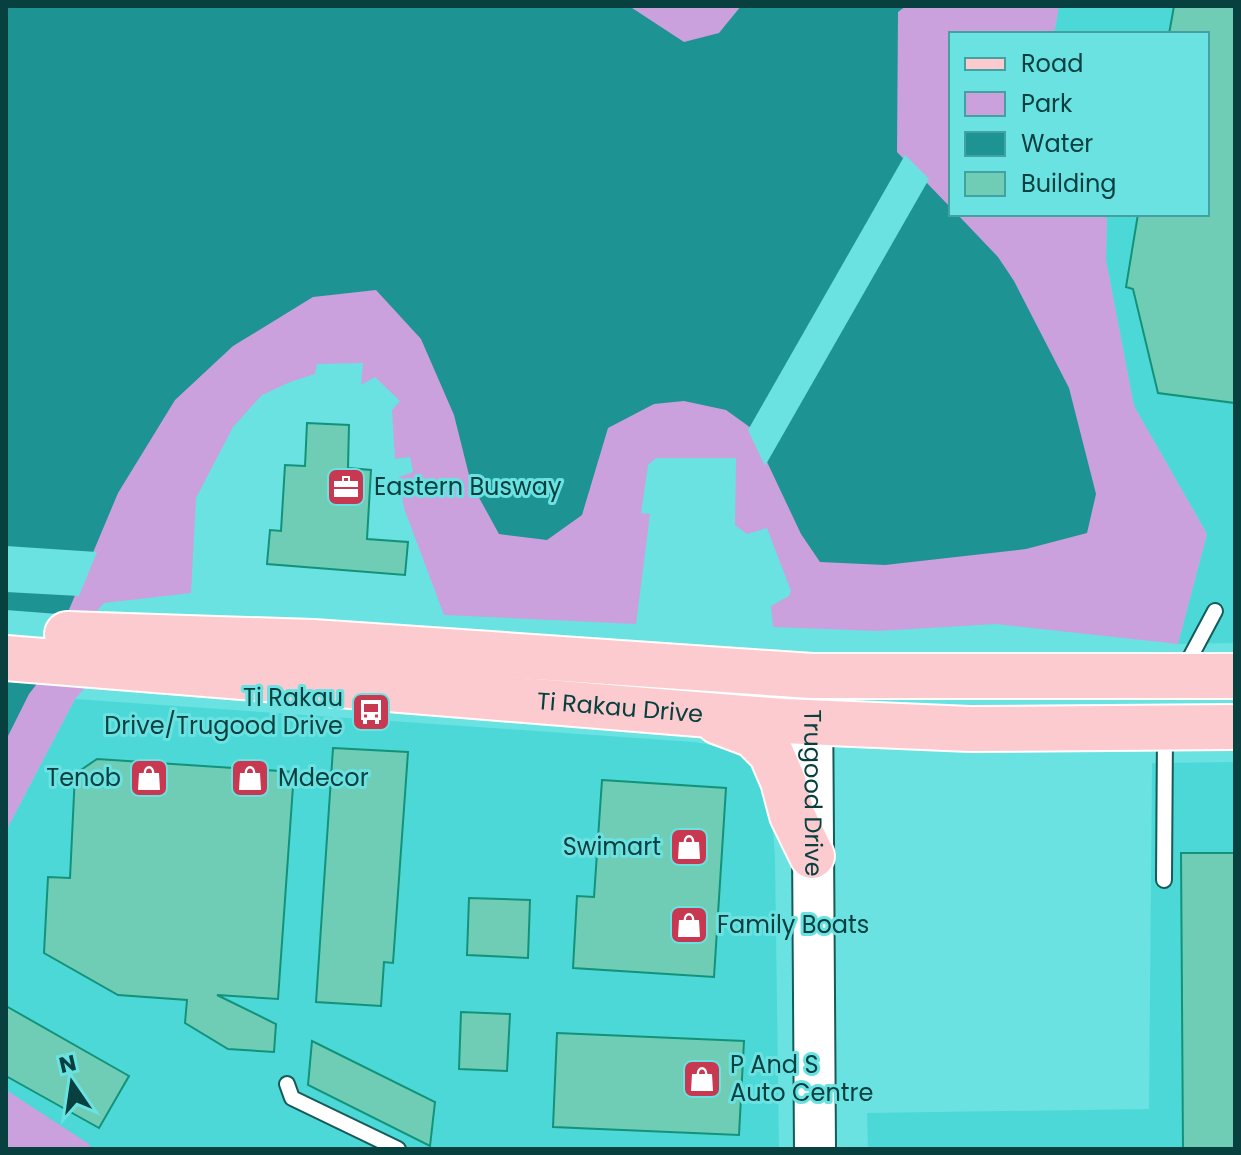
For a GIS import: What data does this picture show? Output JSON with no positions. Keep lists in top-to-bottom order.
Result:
{
  "streets": {
    "main road": ["Ti Rakau Drive", "Trugood Drive"]
  },
  "crossings": [
    ["Ti Rakau Drive", "Trugood Drive"]
  ],
  "places": {
    "office": ["Eastern Busway"],
    "bus stop": ["Ti Rakau Drive/Trugood Drive"],
    "shop": [
      "Tenob",
      "Mdecor",
      "Swimart",
      "Family Boats",
      "P And S Auto Centre"
    ]
  },
  "legend": [
    "Road",
    "Park",
    "Water",
    "Building"
  ],
  "north": "top"
}
